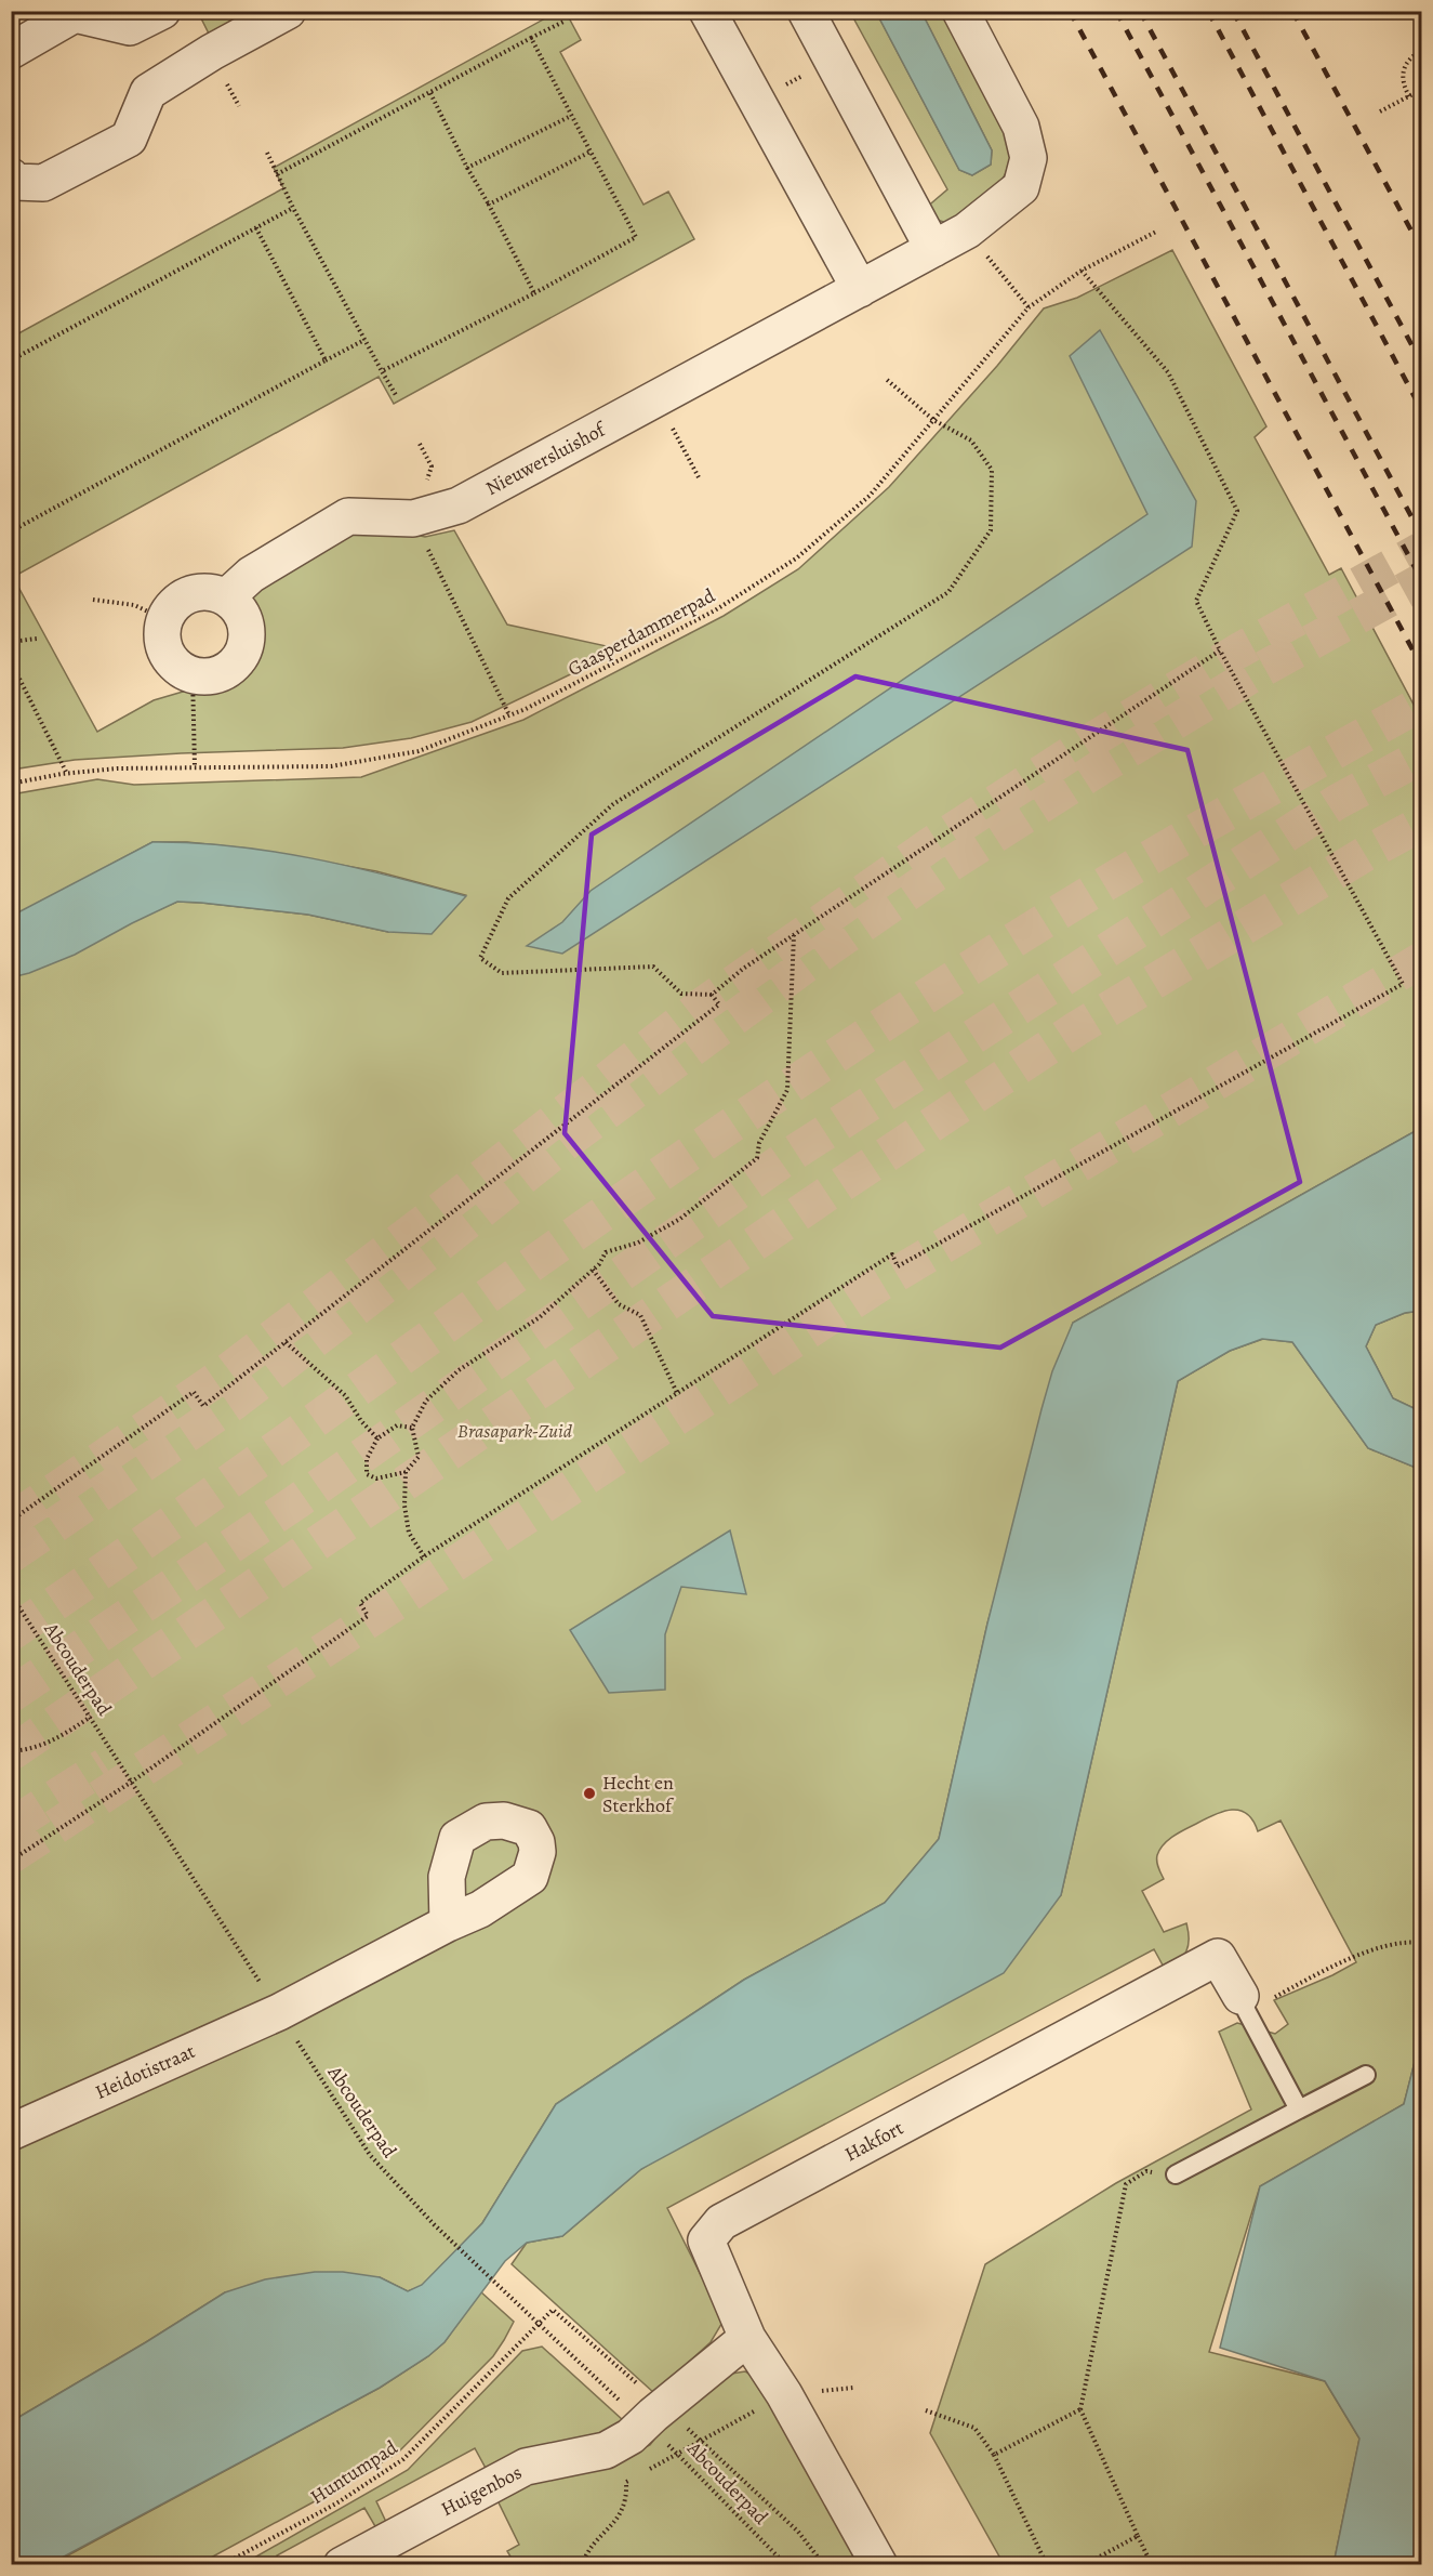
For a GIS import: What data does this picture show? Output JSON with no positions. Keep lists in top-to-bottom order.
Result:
{
  "streets": {
    "street": [
      "Nieuwersluishof",
      "Heidotistraat",
      "Hakfort",
      "Huigenbos"
    ],
    "path": ["Gaasperdammerpad", "Abcouderpad", "Huntumpad"]
  },
  "crossings": [
    ["Abcouderpad", "Heidotistraat"],
    ["Abcouderpad", "Huntumpad"],
    ["Abcouderpad", "Huigenbos"],
    ["Hakfort", "Huigenbos"]
  ],
  "parks": ["Brasapark-Zuid"],
  "places": ["Hecht en Sterkhof"]
}
